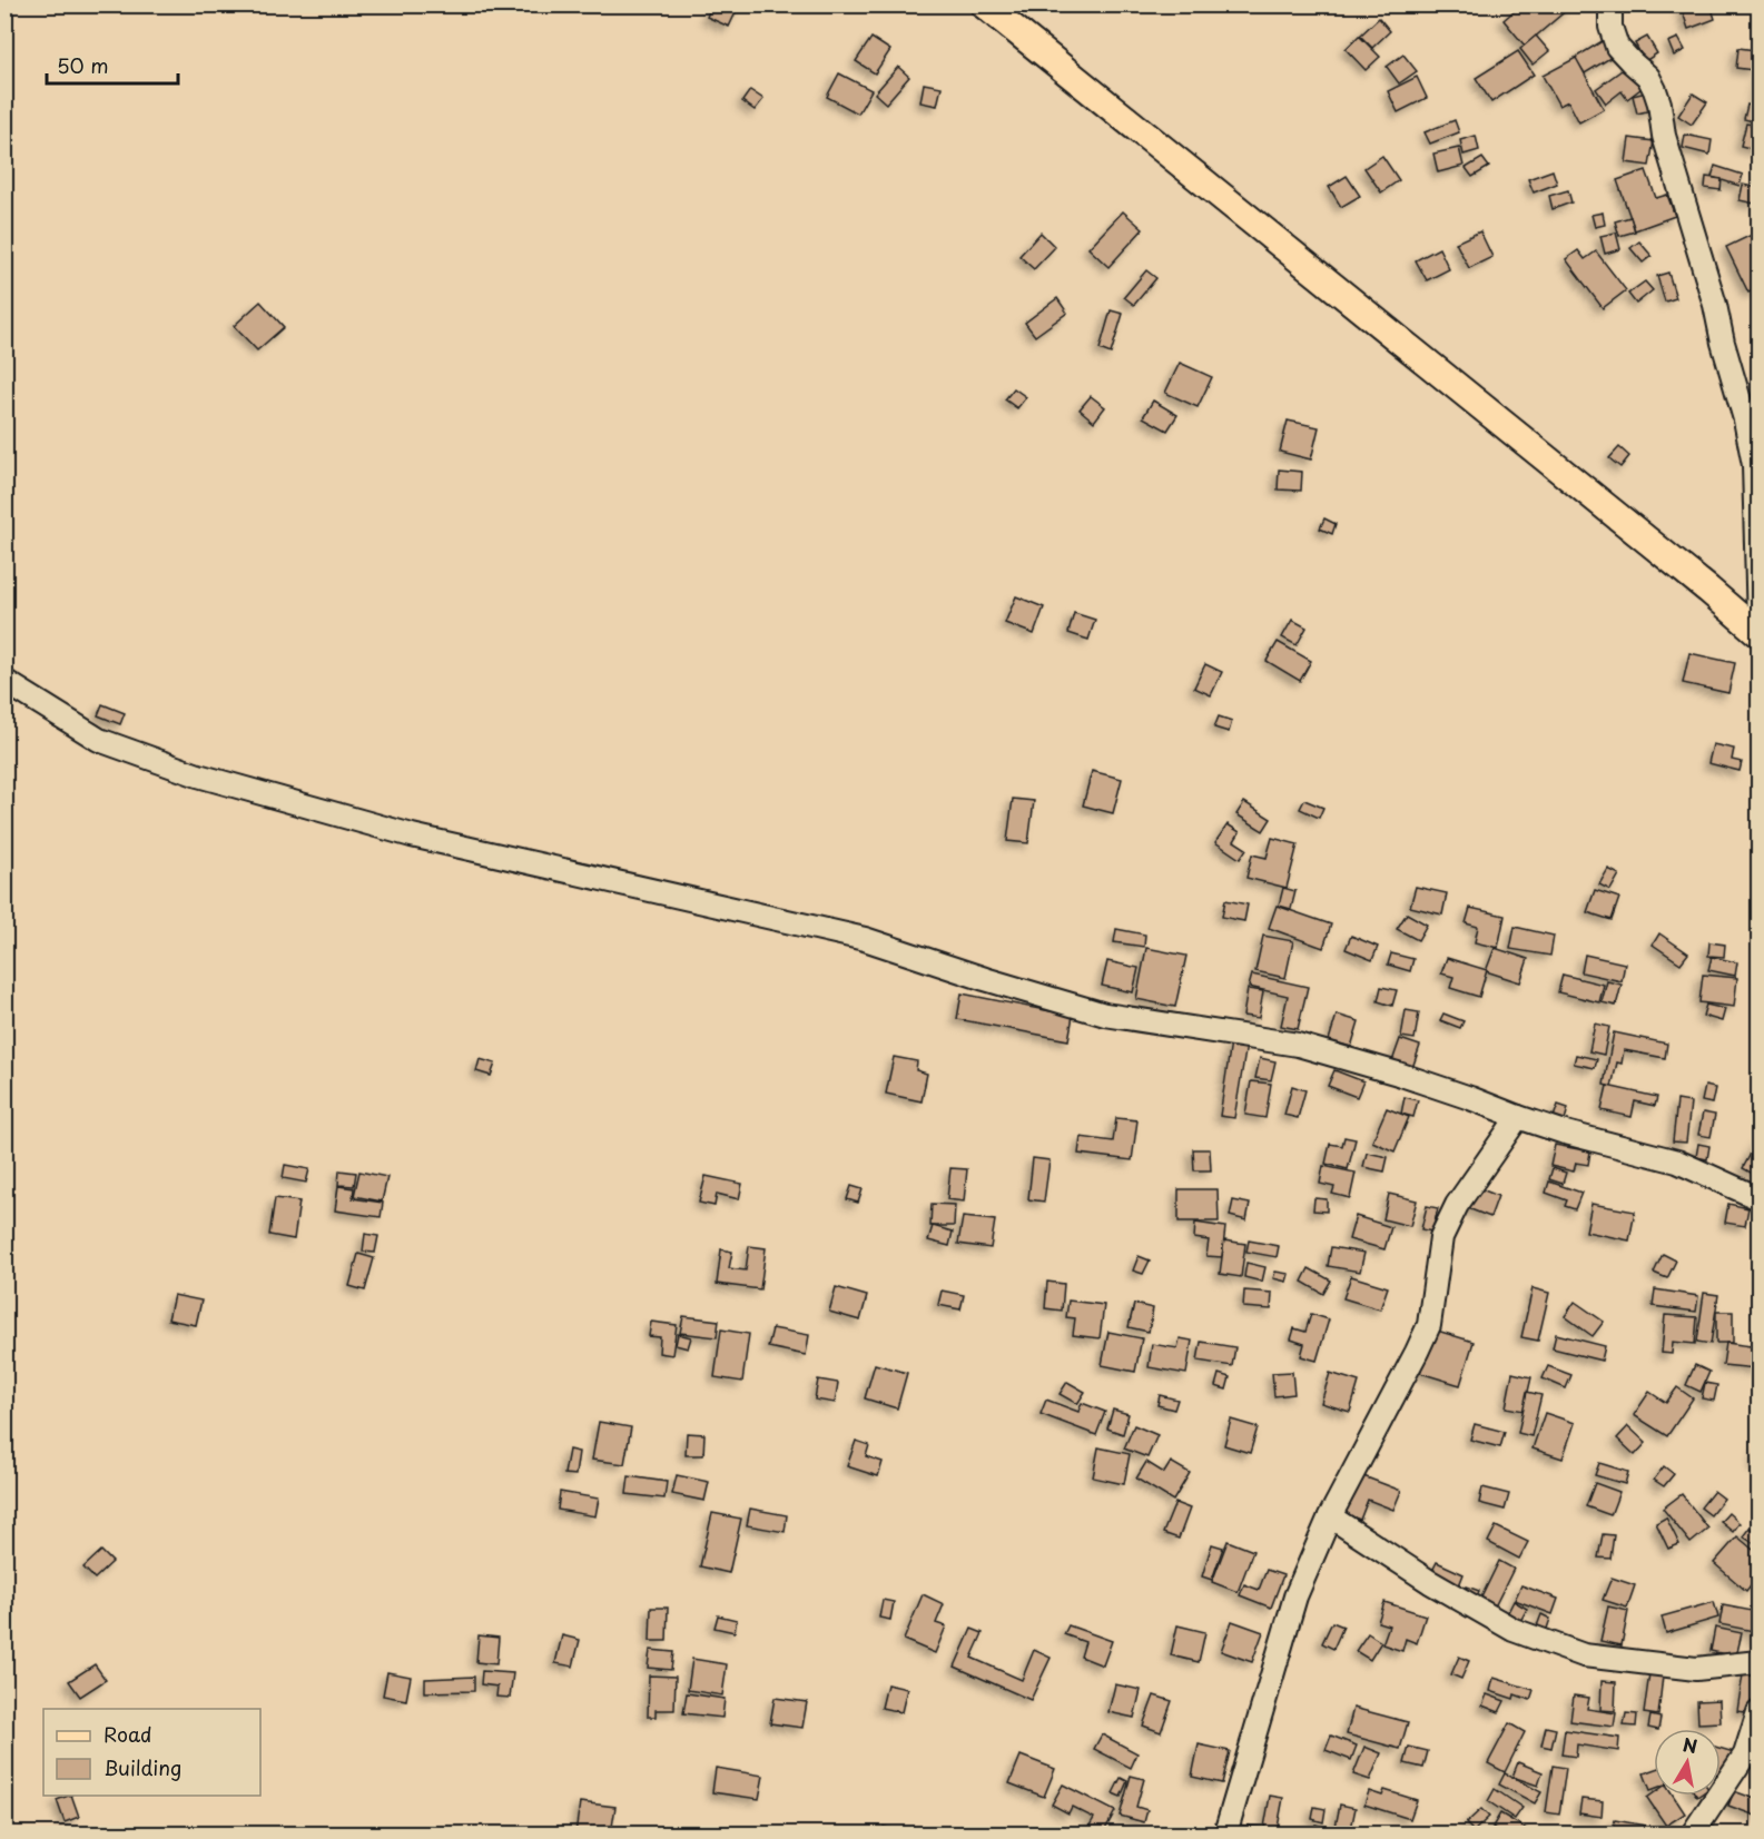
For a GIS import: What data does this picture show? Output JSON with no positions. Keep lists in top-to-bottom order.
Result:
{
  "legend": ["Road", "Building"],
  "scale_bar": "50 m",
  "north": "top"
}
